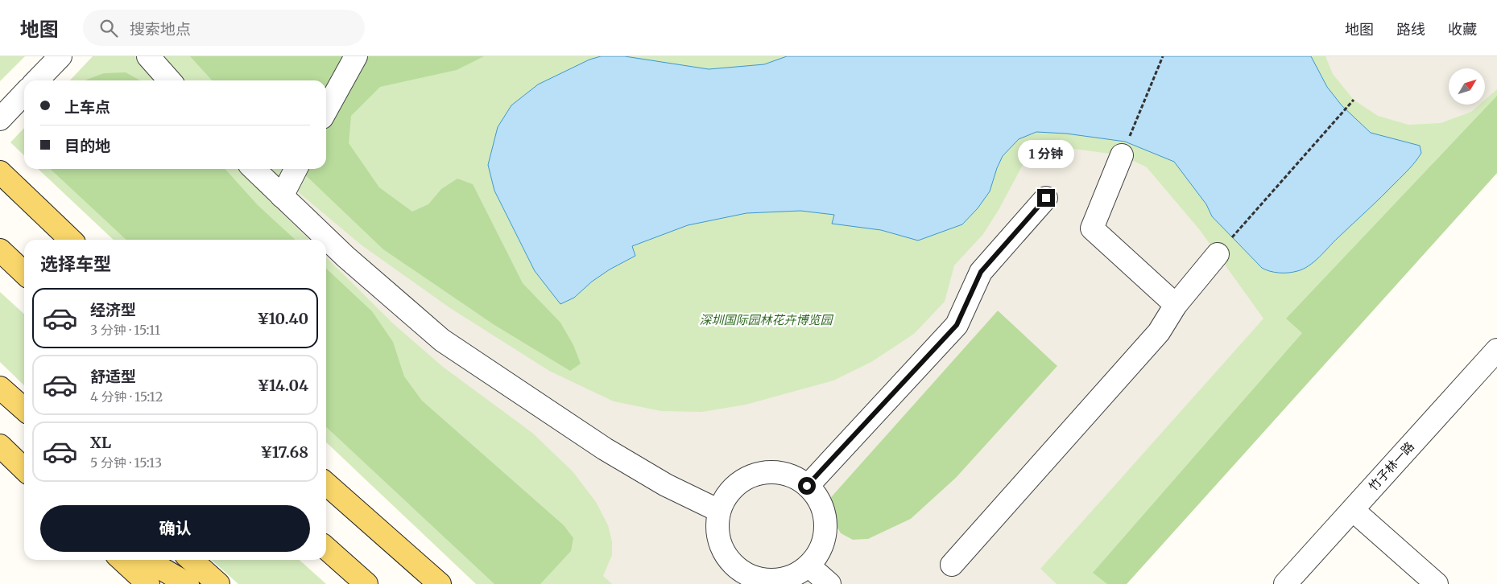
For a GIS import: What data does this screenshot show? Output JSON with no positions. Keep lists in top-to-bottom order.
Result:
{
  "streets": {
    "street": ["竹子林一路"]
  },
  "parks": ["深圳国际园林花卉博览园"],
  "north": "top right",
  "page": {
    "header": "地图",
    "search": "搜索地点",
    "nav": ["地图", "路线", "收藏"],
    "banner": ["上车点", "目的地"],
    "bubble": "1 分钟",
    "heading": "选择车型",
    "list": [
      {
        "name": "经济型",
        "note": "3 分钟 · 15:11",
        "value": "¥10.40"
      },
      {
        "name": "舒适型",
        "note": "4 分钟 · 15:12",
        "value": "¥14.04"
      },
      {
        "name": "XL",
        "note": "5 分钟 · 15:13",
        "value": "¥17.68"
      }
    ],
    "buttons": "确认"
  }
}
